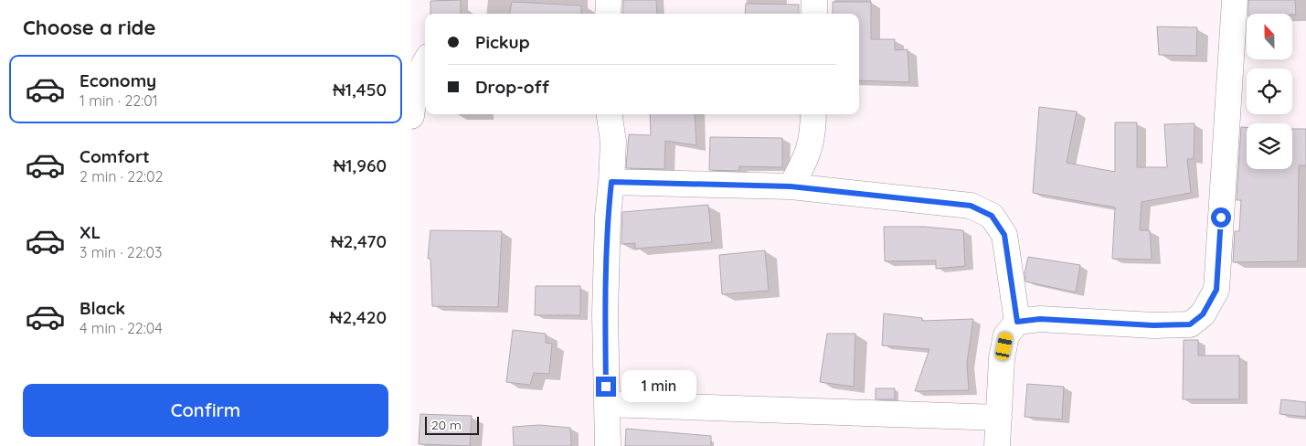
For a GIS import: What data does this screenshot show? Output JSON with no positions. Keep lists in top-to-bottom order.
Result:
{
  "scale_bar": "20 m",
  "north": "top",
  "page": {
    "heading": "Choose a ride",
    "banner": ["Pickup", "Drop-off"],
    "list": [
      {
        "name": "Economy",
        "note": "1 min · 22:01",
        "value": "₦1,450"
      },
      {
        "name": "Comfort",
        "note": "2 min · 22:02",
        "value": "₦1,960"
      },
      {
        "name": "XL",
        "note": "3 min · 22:03",
        "value": "₦2,470"
      },
      {
        "name": "Black",
        "note": "4 min · 22:04",
        "value": "₦2,420"
      }
    ],
    "bubble": "1 min",
    "buttons": "Confirm",
    "scale": "20 m"
  }
}
